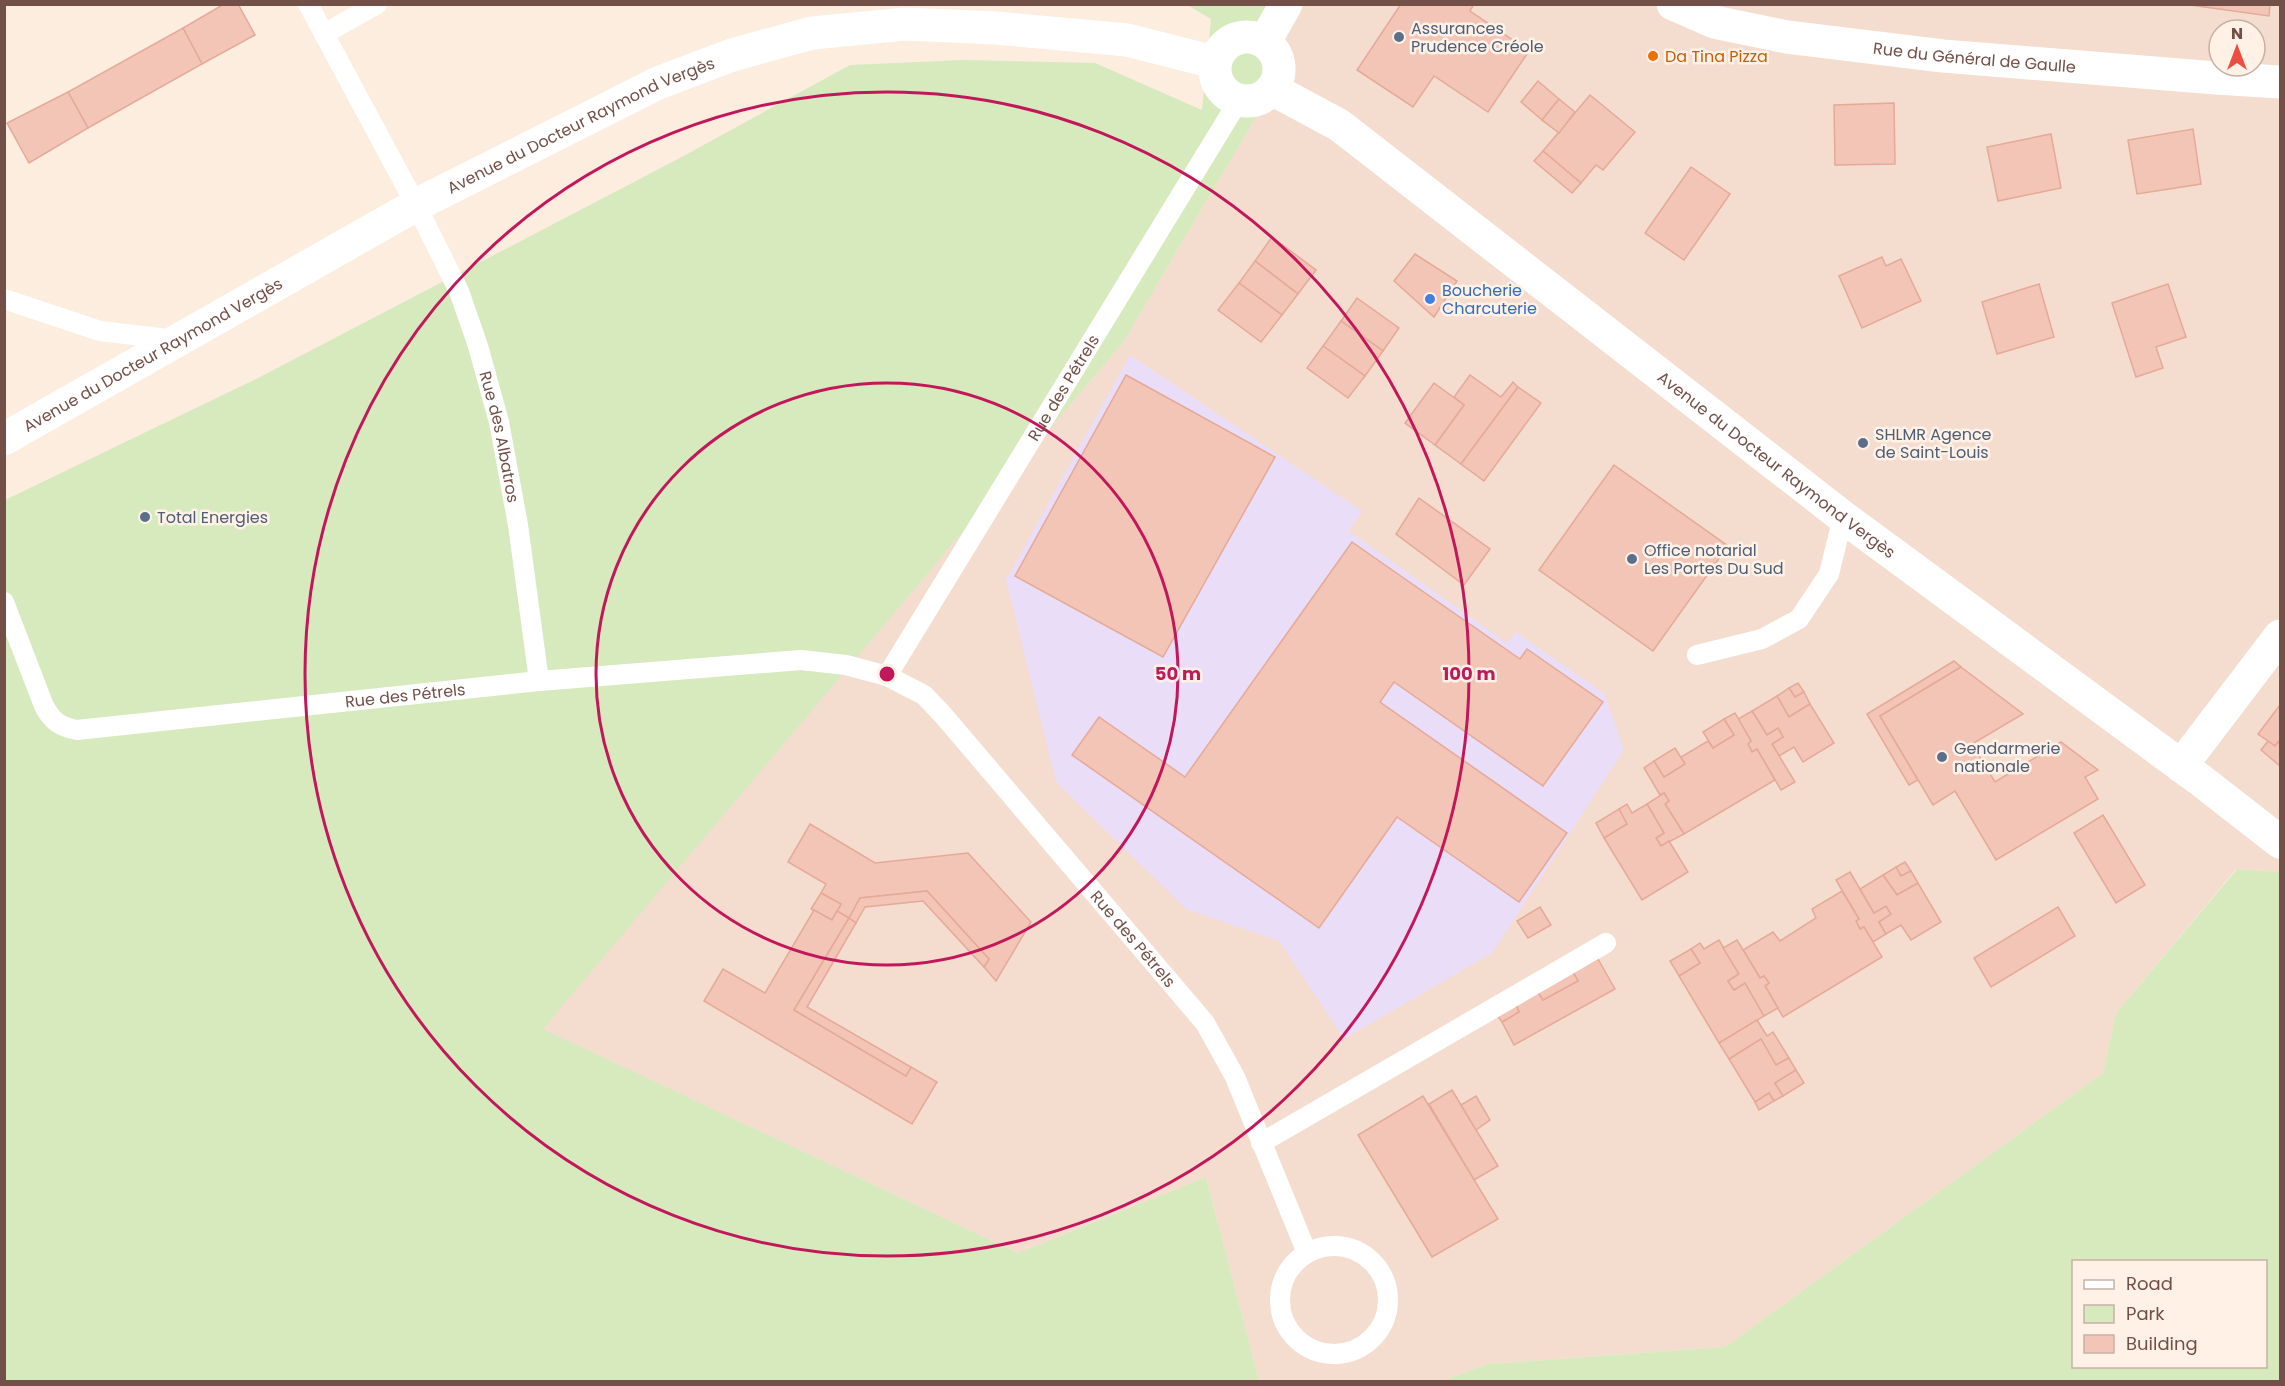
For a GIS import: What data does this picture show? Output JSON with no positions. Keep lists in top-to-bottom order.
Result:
{
  "streets": {
    "main road": ["Rue du Général de Gaulle", "Avenue du Docteur Raymond Vergès"],
    "lane": ["Rue des Pétrels", "Rue des Albatros"]
  },
  "crossings": [
    ["Avenue du Docteur Raymond Vergès", "Rue des Pétrels"],
    ["Avenue du Docteur Raymond Vergès", "Rue des Albatros"],
    ["Rue des Pétrels", "Rue des Albatros"]
  ],
  "places": [
    "Assurances Prudence Créole",
    "Da Tina Pizza",
    "Boucherie Charcuterie",
    "SHLMR Agence de Saint-Louis",
    "Total Energies",
    "Office notarial Les Portes Du Sud",
    "Gendarmerie nationale"
  ],
  "legend": ["Road", "Park", "Building"],
  "north": "top",
  "rings": ["50 m", "100 m"]
}
